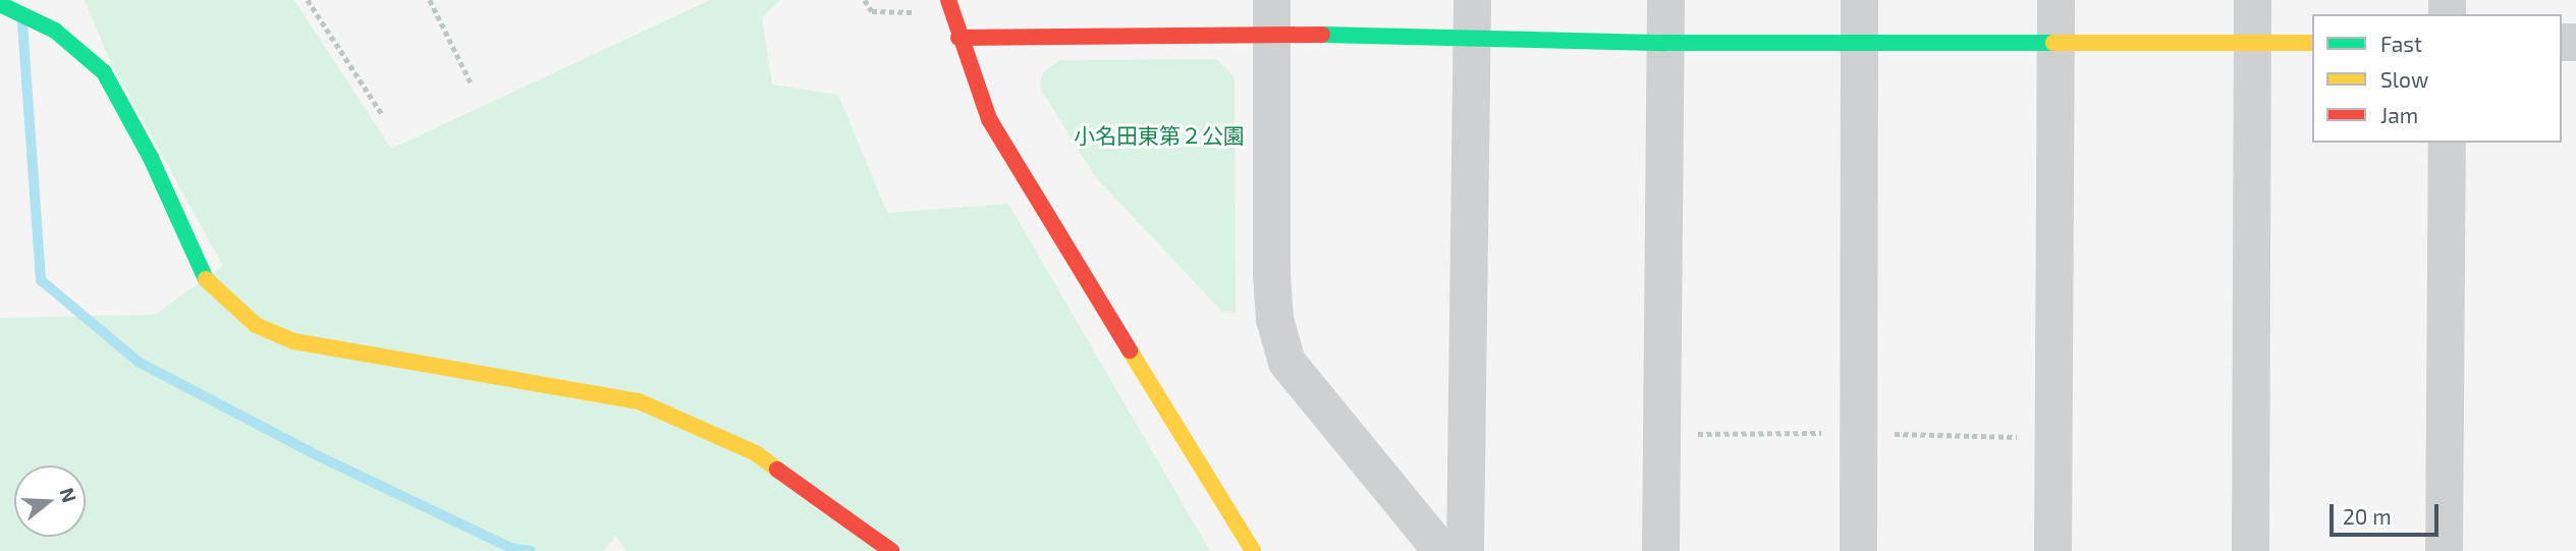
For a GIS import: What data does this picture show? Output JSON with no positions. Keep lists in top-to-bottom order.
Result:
{
  "parks": ["小名田東第２公園"],
  "legend": ["Fast", "Slow", "Jam"],
  "scale_bar": "20 m",
  "north": "right"
}
